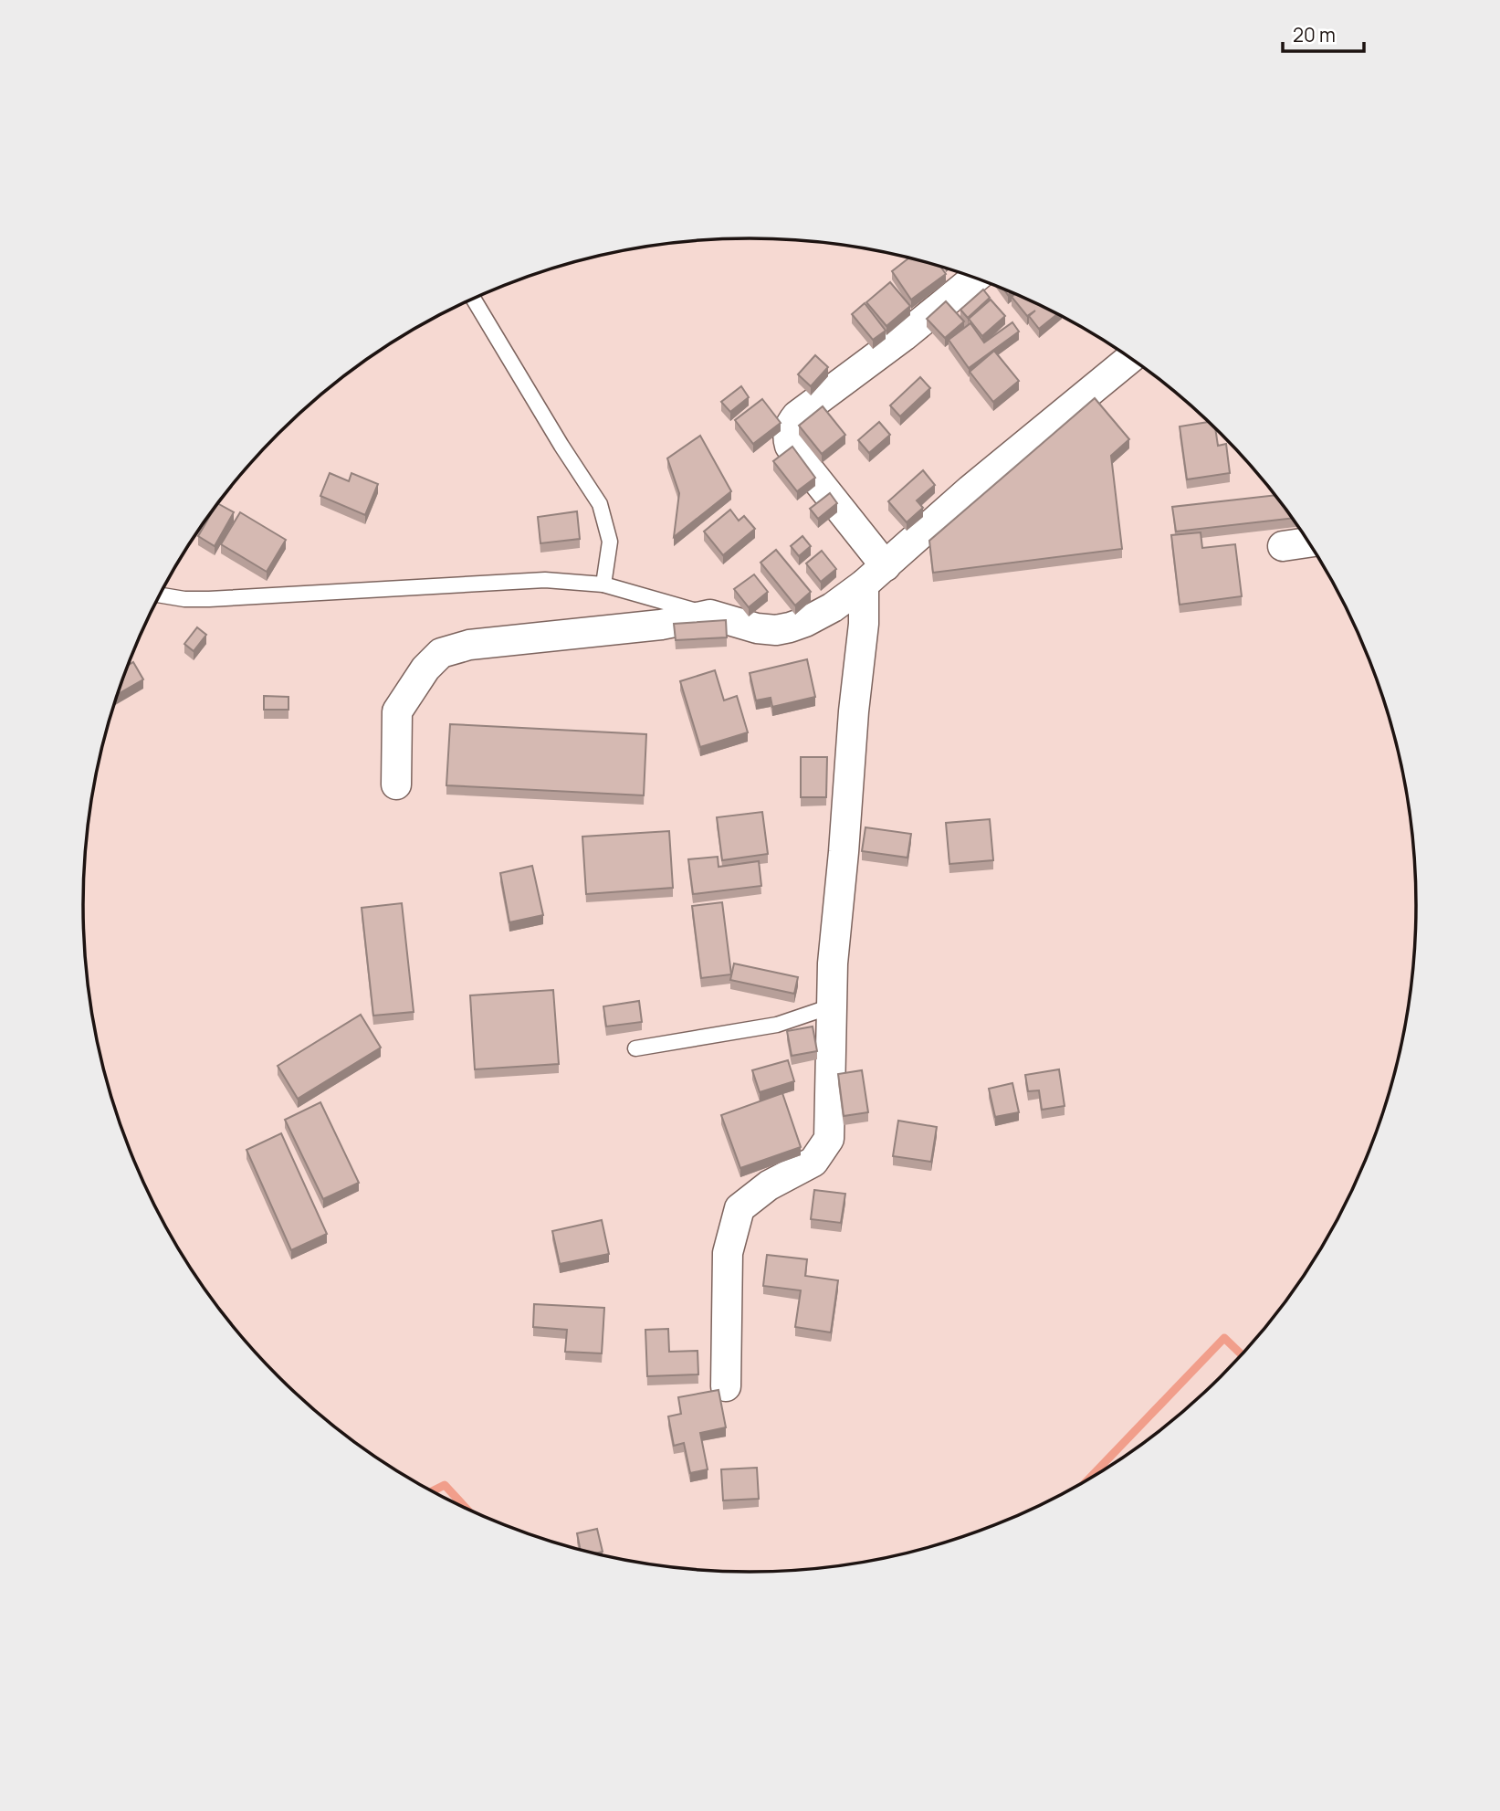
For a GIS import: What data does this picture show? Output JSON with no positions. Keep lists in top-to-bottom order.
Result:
{
  "scale_bar": "20 m"
}
